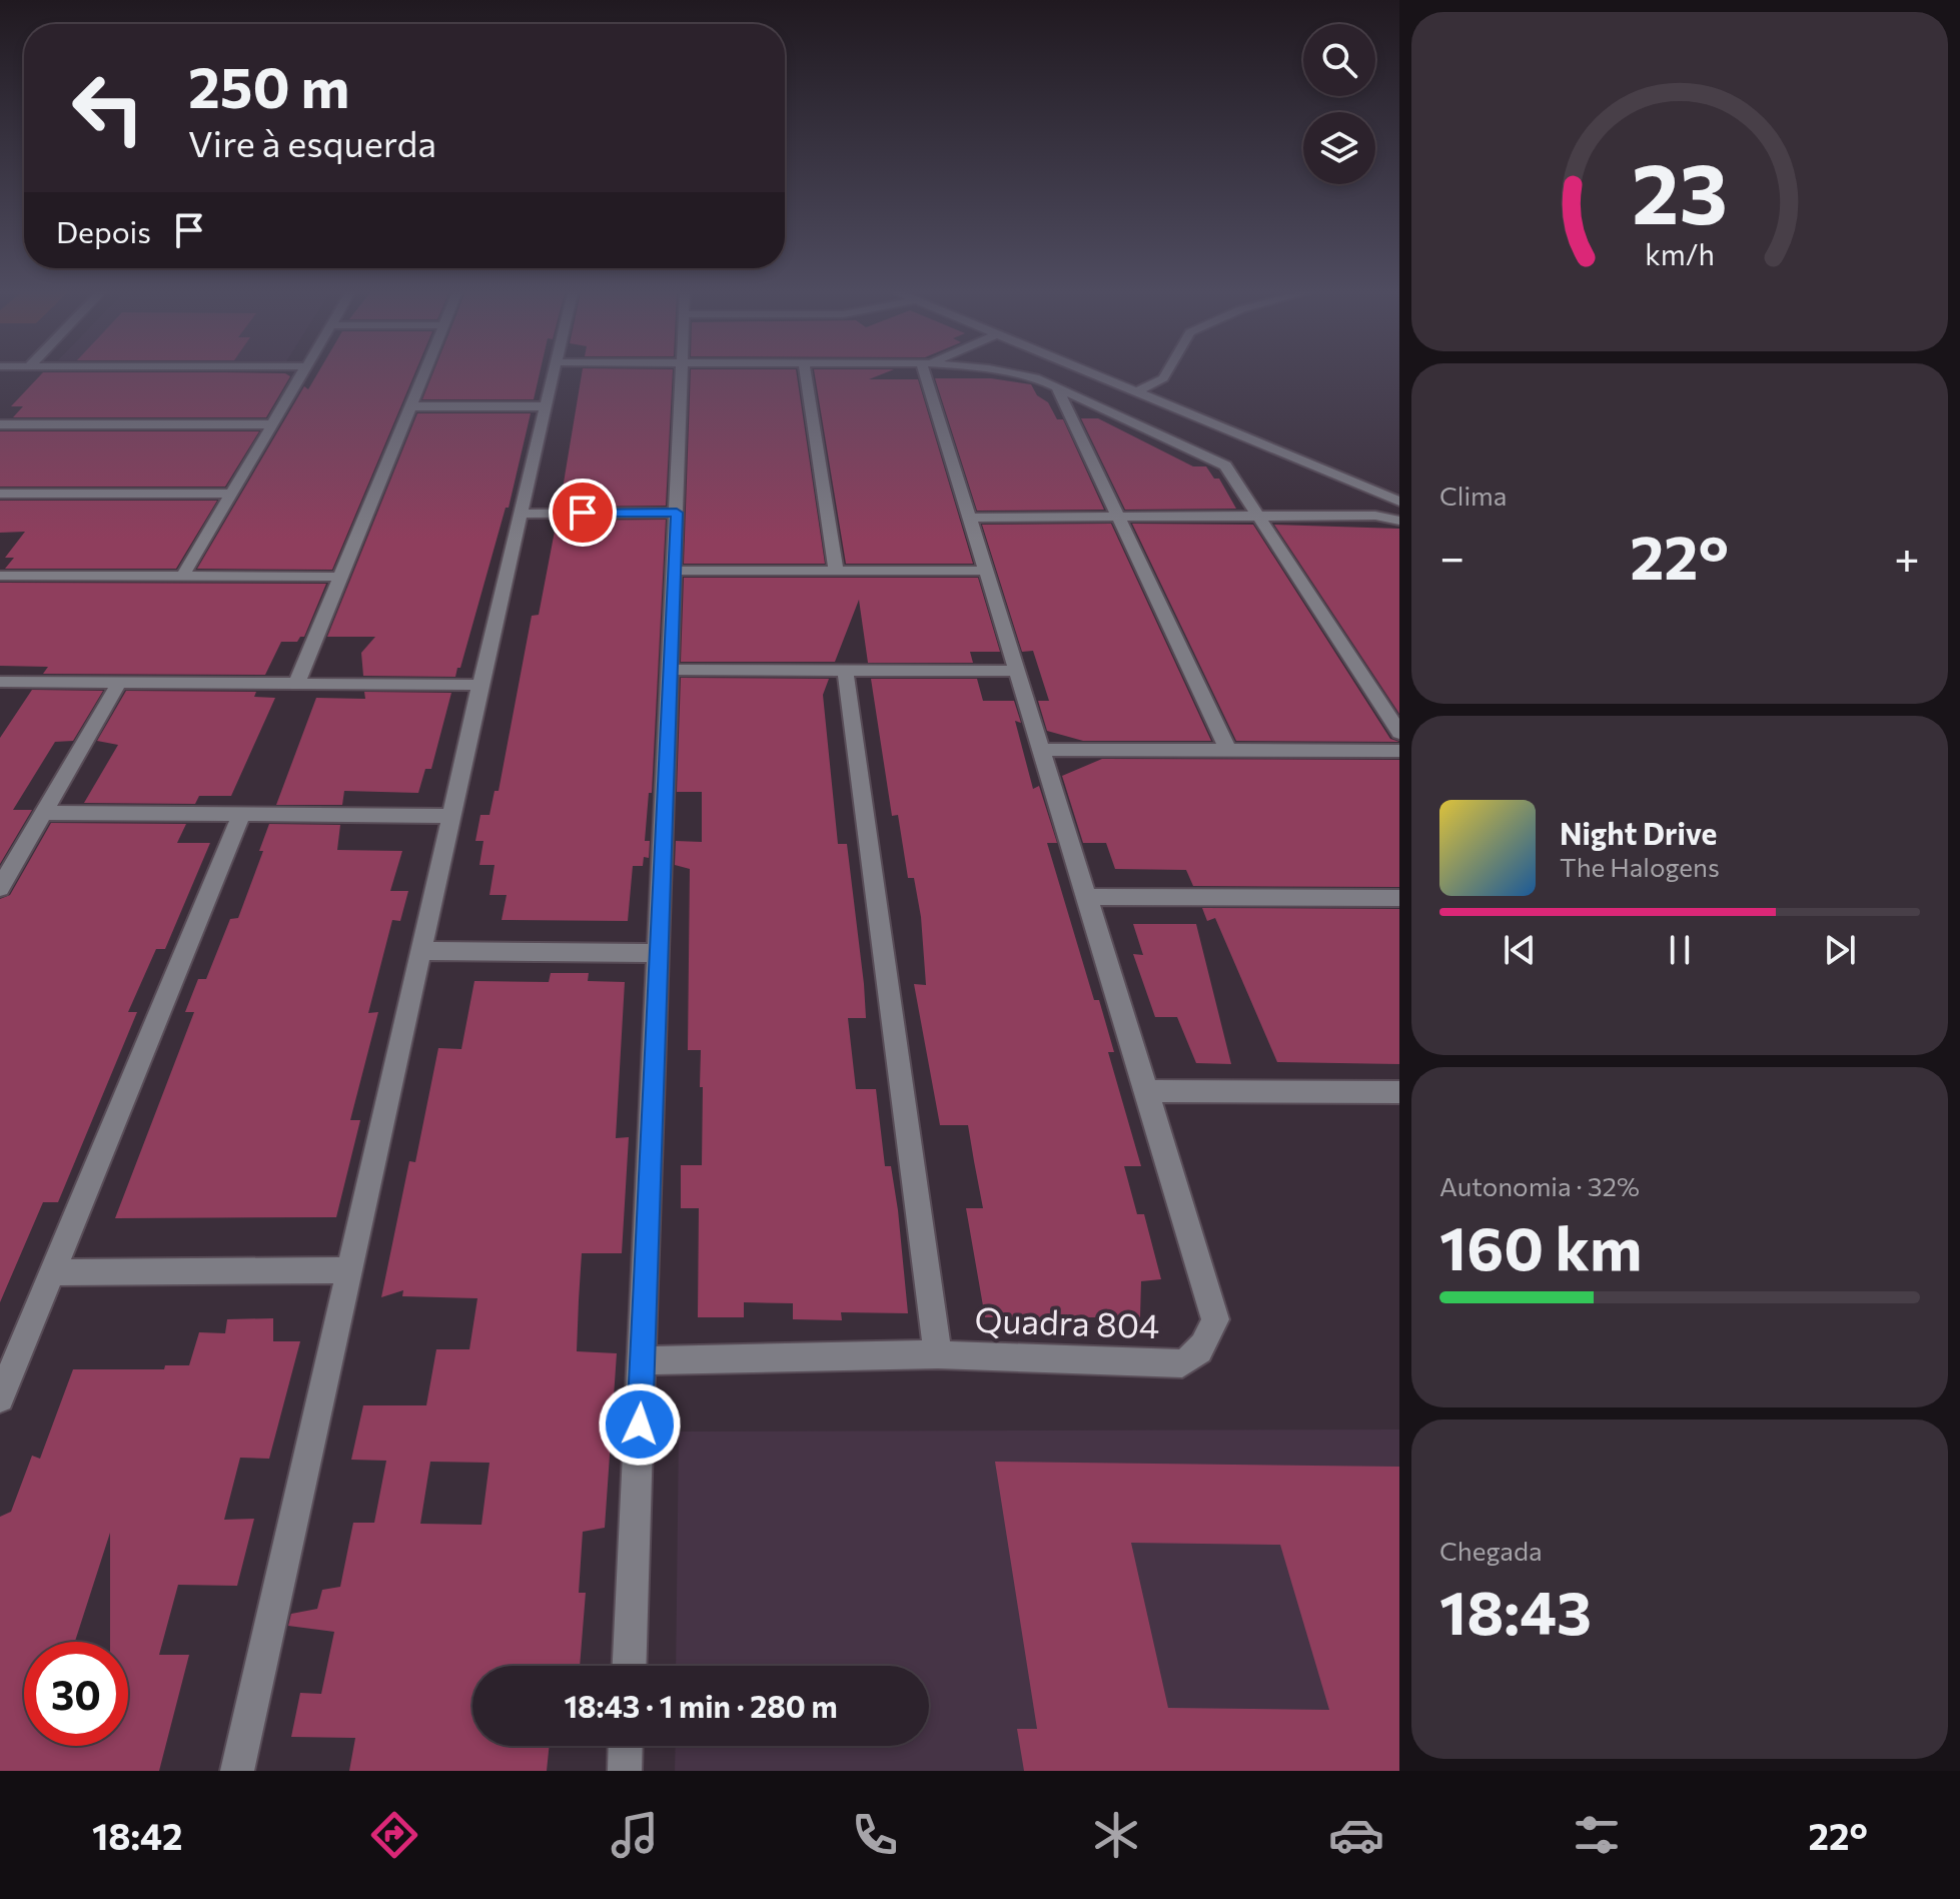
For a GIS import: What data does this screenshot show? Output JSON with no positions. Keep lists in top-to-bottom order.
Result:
{
  "streets": {
    "street": ["Quadra 804"]
  },
  "page": {
    "turn": ["250 m", "Vire à esquerda"],
    "then": "Depois",
    "tile": [
      "Clima",
      ["Autonomia · 32%", "160 km"],
      ["Chegada", "18:43"]
    ],
    "heat": ["−", "22°", "+"],
    "song": ["Night Drive", "The Halogens"],
    "limit": "30",
    "trip": "18:43 · 1 min · 280 m",
    "tabs": ["18:42", "22°"],
    "gauge": ["23", "km/h"]
  }
}
